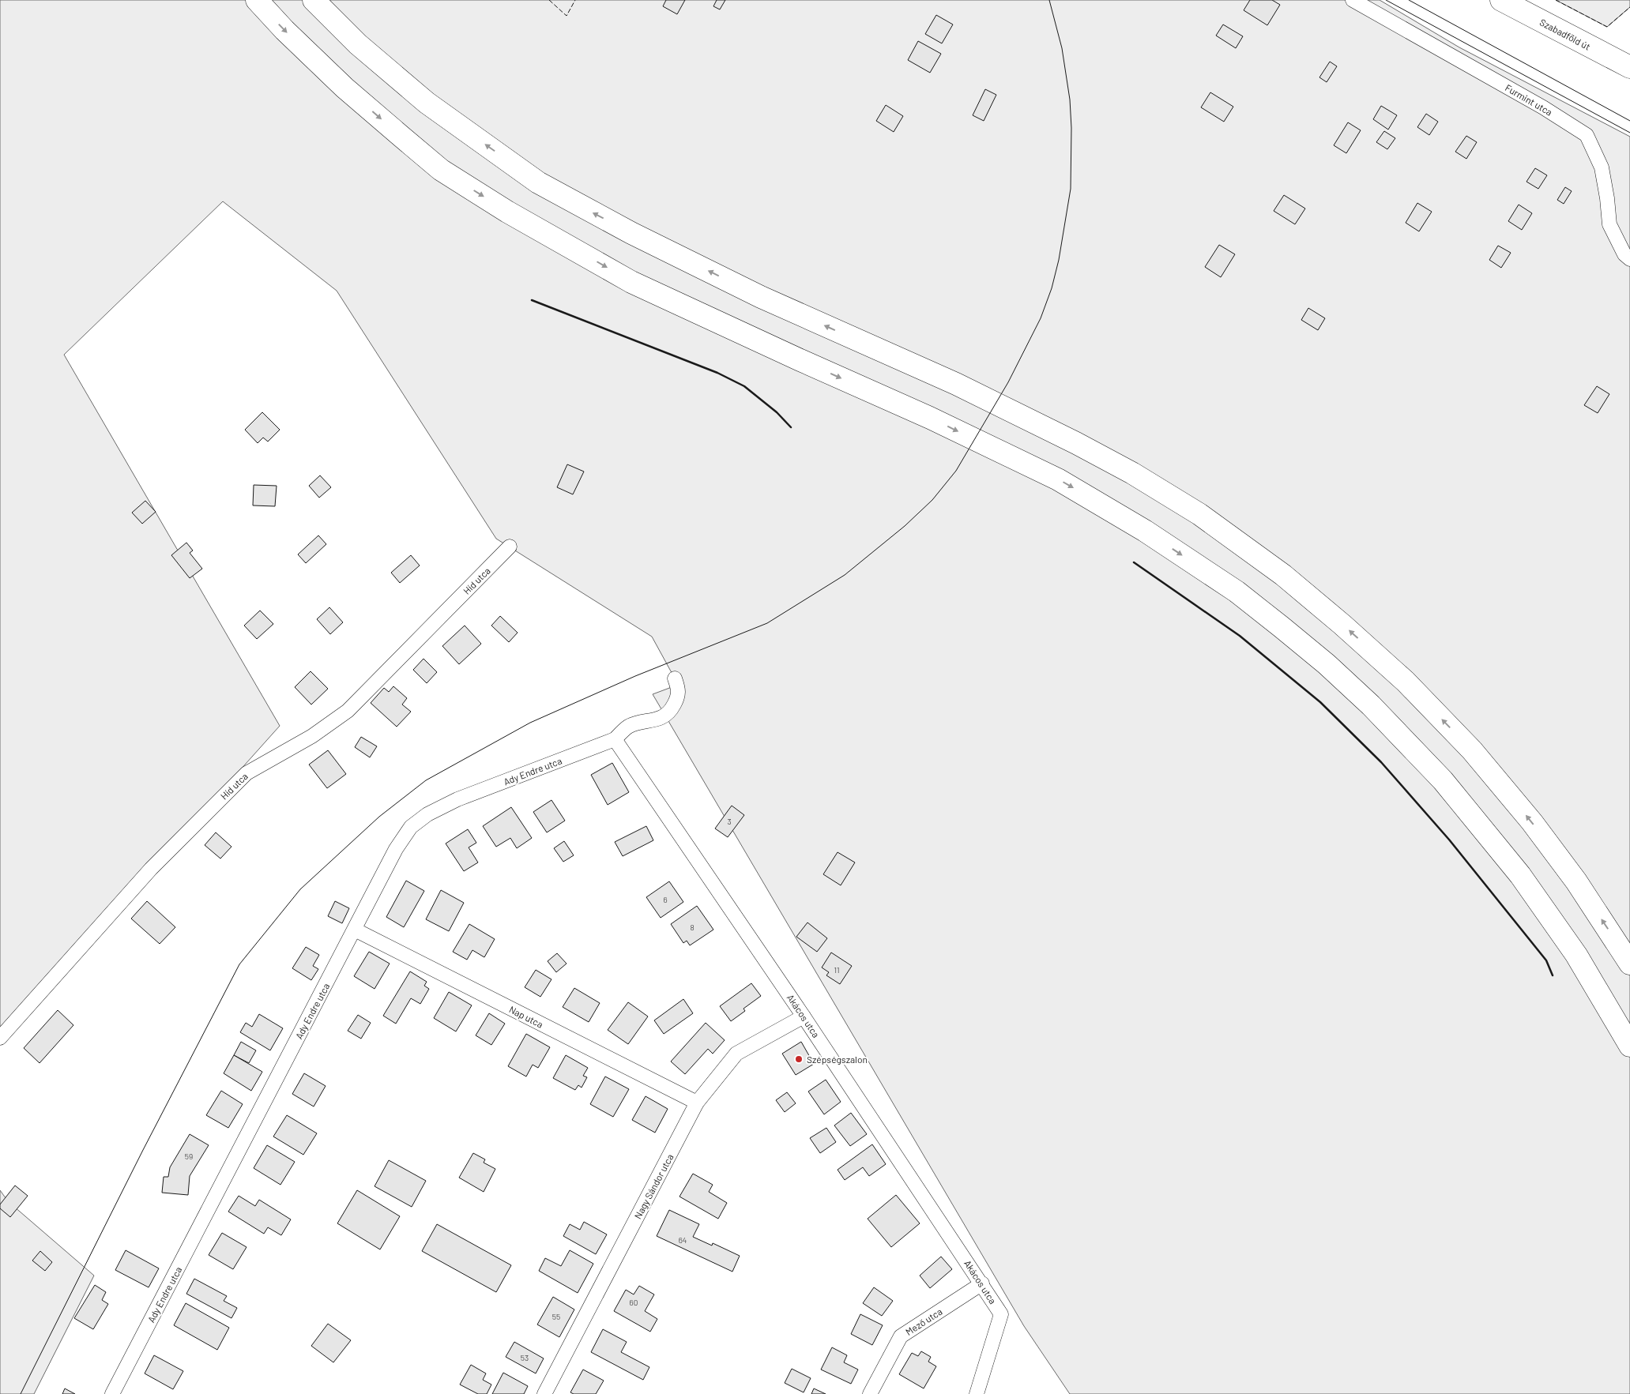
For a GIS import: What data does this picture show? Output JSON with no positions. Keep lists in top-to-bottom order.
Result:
{
  "streets": {
    "main road": ["Szabadföld út"],
    "street": [
      "Furmint utca",
      "Híd utca",
      "Ady Endre utca",
      "Akácos utca",
      "Nap utca",
      "Nagy Sándor utca",
      "Mező utca"
    ]
  },
  "crossings": [
    ["Ady Endre utca", "Akácos utca"],
    ["Ady Endre utca", "Nap utca"],
    ["Akácos utca", "Nagy Sándor utca"],
    ["Akácos utca", "Mező utca"],
    ["Nap utca", "Nagy Sándor utca"]
  ],
  "places": ["Szépségszalon"],
  "house_numbers": [
    "3",
    "6",
    "8",
    "11",
    "59",
    "64",
    "60",
    "55",
    "53"
  ]
}
